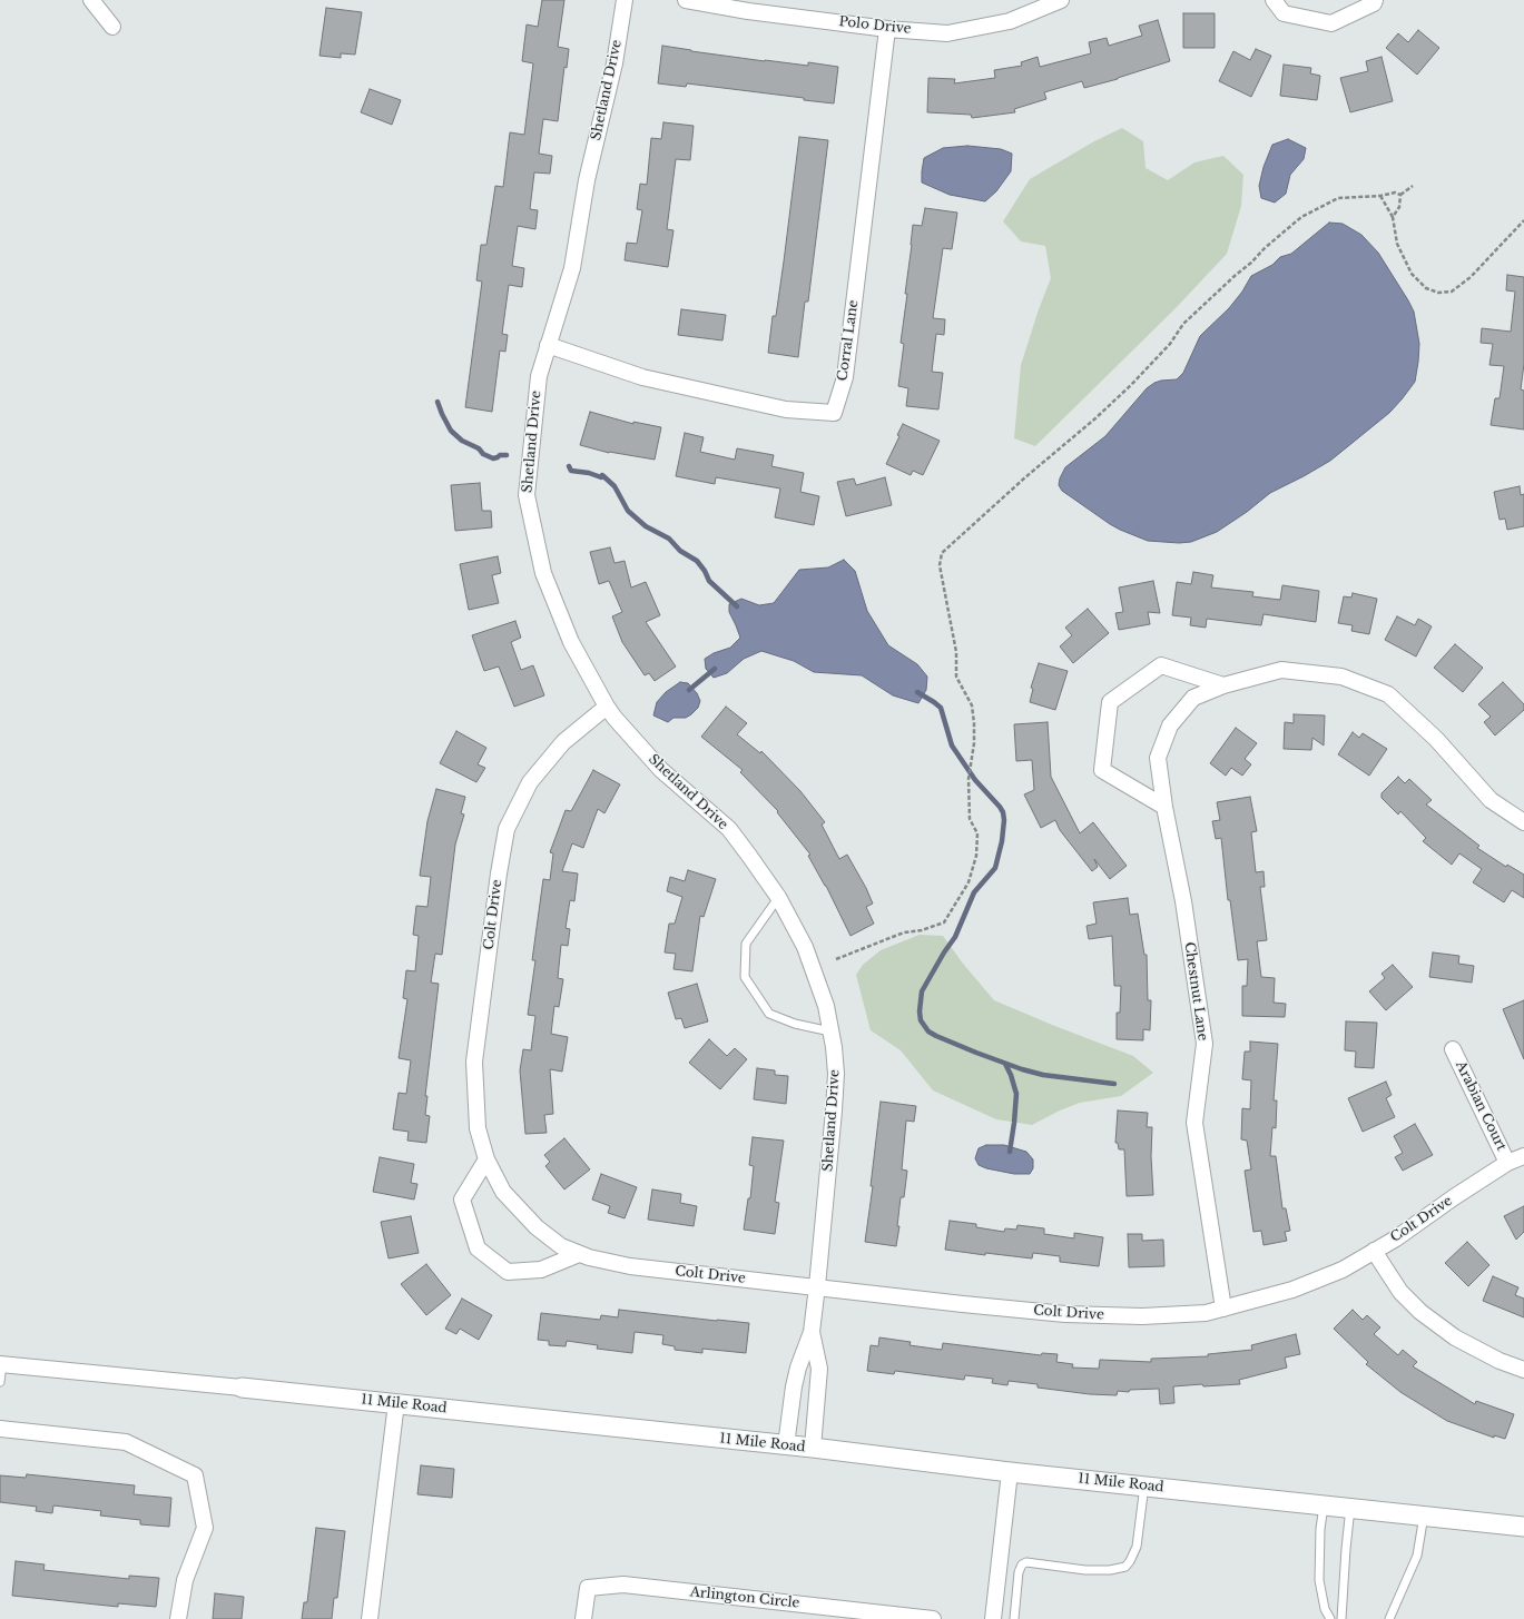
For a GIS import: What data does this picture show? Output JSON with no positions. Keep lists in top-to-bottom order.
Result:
{
  "streets": {
    "street": [
      "Polo Drive",
      "Shetland Drive",
      "Corral Lane",
      "Colt Drive",
      "Chestnut Lane",
      "Arabian Court",
      "11 Mile Road",
      "Arlington Circle"
    ]
  },
  "crossings": [
    ["Polo Drive", "Corral Lane"],
    ["Shetland Drive", "Corral Lane"],
    ["Shetland Drive", "Colt Drive"],
    ["Shetland Drive", "11 Mile Road"],
    ["Colt Drive", "Chestnut Lane"],
    ["Colt Drive", "Arabian Court"]
  ]
}
